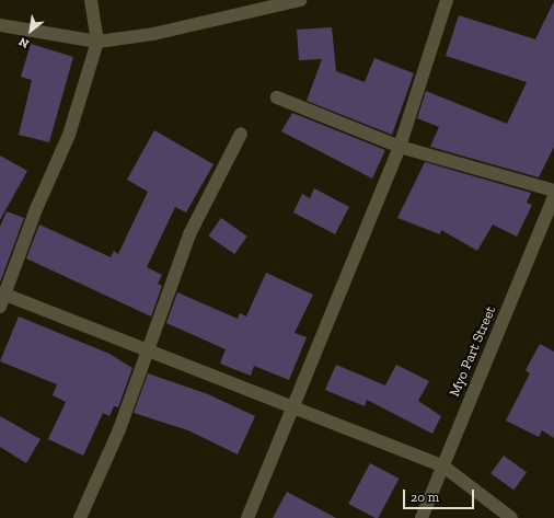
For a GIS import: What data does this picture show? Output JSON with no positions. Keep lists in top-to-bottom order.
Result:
{
  "streets": {
    "street": ["Myo Part Street"]
  },
  "scale_bar": "20 m",
  "north": "bottom left"
}
